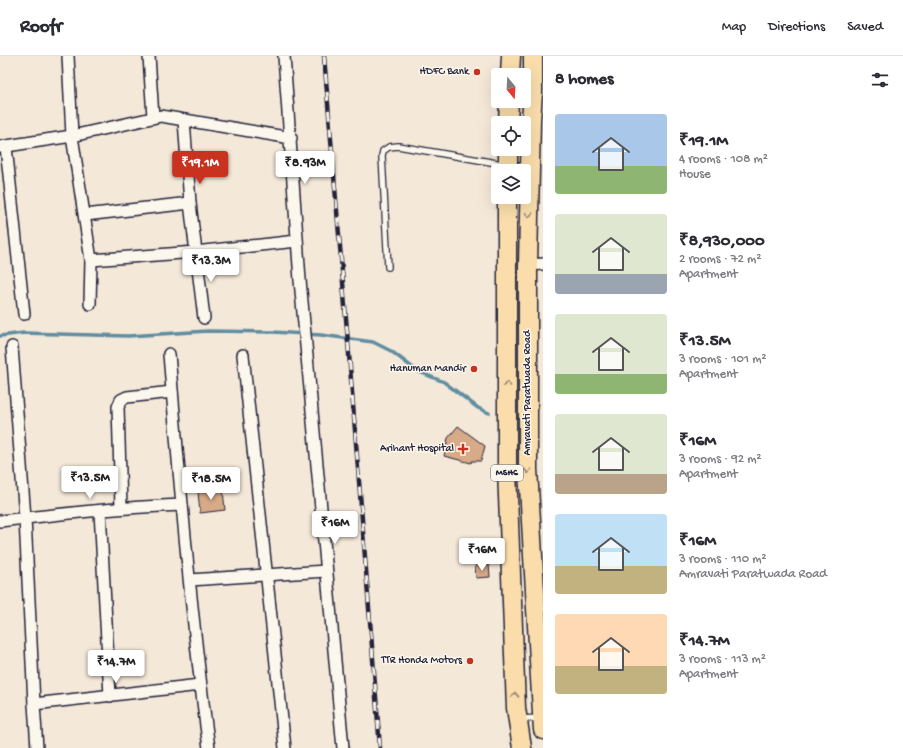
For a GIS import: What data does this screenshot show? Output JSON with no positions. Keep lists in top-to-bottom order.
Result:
{
  "streets": {
    "main road": ["Amravati Paratwada Road", "MSH6"]
  },
  "places": {
    "other": ["HDFC Bank", "Hanuman Mandir", "TTR Honda Motors"],
    "health": ["Arihant Hospital"]
  },
  "north": "bottom",
  "page": {
    "header": "Roofr",
    "nav": ["Map", "Directions", "Saved"],
    "heading": "8 homes",
    "list": [
      {
        "name": "₹19.1M",
        "note": "4 rooms · 108 m² · House"
      },
      {
        "name": "₹8,930,000",
        "note": "2 rooms · 72 m² · Apartment"
      },
      {
        "name": "₹13.5M",
        "note": "3 rooms · 101 m² · Apartment"
      },
      {
        "name": "₹16M",
        "note": "3 rooms · 92 m² · Apartment"
      },
      {
        "name": "₹16M",
        "note": "3 rooms · 110 m² · Amravati Paratwada Road"
      },
      {
        "name": "₹14.7M",
        "note": "3 rooms · 113 m² · Apartment"
      }
    ],
    "price": [
      "₹19.1M",
      "₹8.93M",
      "₹13.3M",
      "₹13.5M",
      "₹18.5M",
      "₹16M",
      "₹16M",
      "₹14.7M"
    ]
  }
}
